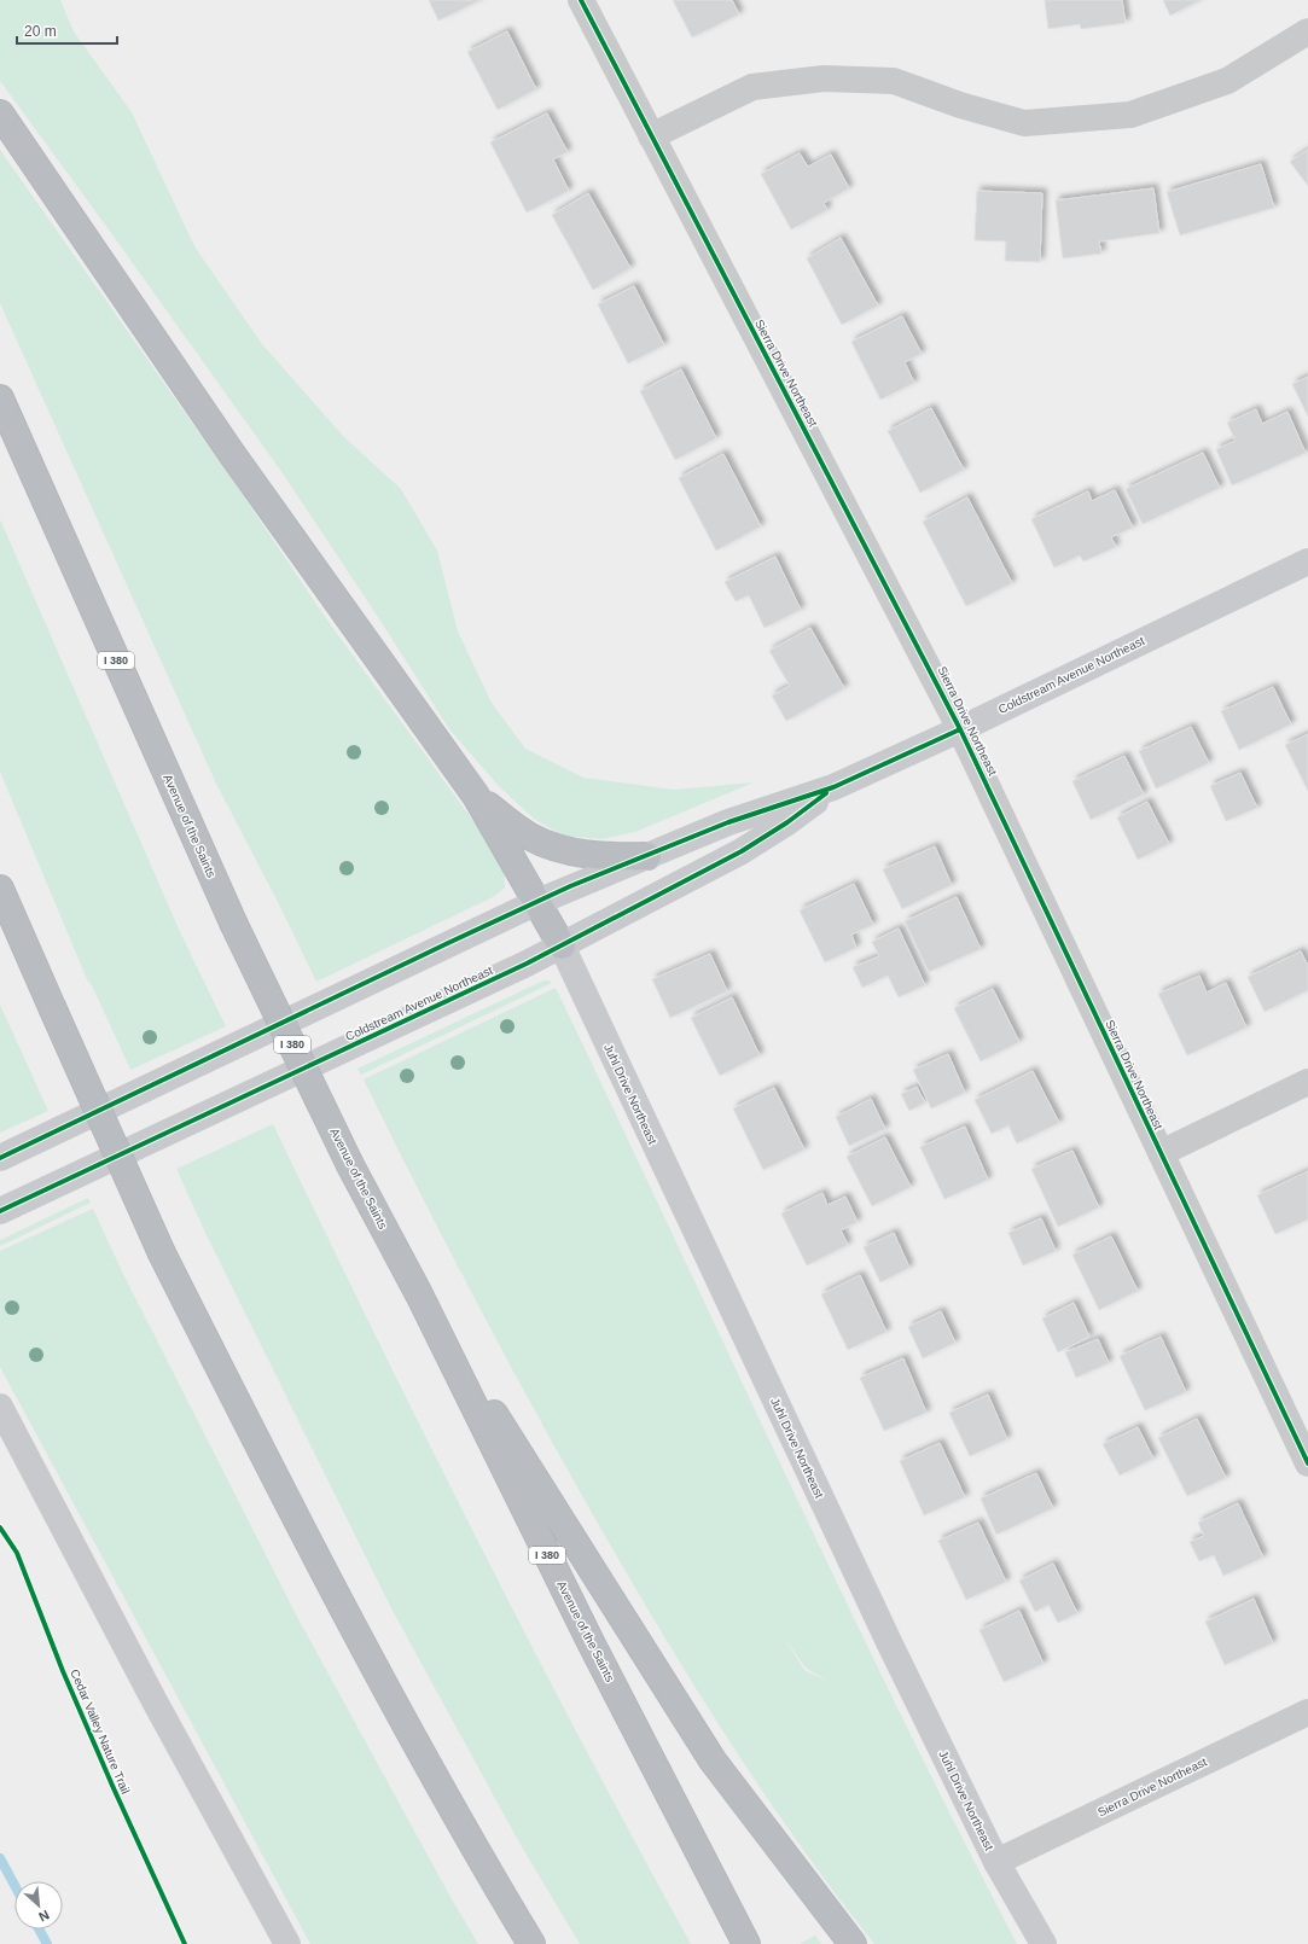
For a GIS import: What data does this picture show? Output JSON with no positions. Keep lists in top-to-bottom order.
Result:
{
  "streets": {
    "highway": ["I 380", "Avenue of the Saints"],
    "street": ["Sierra Drive Northeast", "Coldstream Avenue Northeast", "Juhl Drive Northeast"],
    "cycle path": ["Cedar Valley Nature Trail"]
  },
  "crossings": [
    ["Sierra Drive Northeast", "Coldstream Avenue Northeast"],
    ["Sierra Drive Northeast", "Juhl Drive Northeast"],
    ["Coldstream Avenue Northeast", "Juhl Drive Northeast"]
  ],
  "scale_bar": "20 m",
  "north": "bottom right"
}
